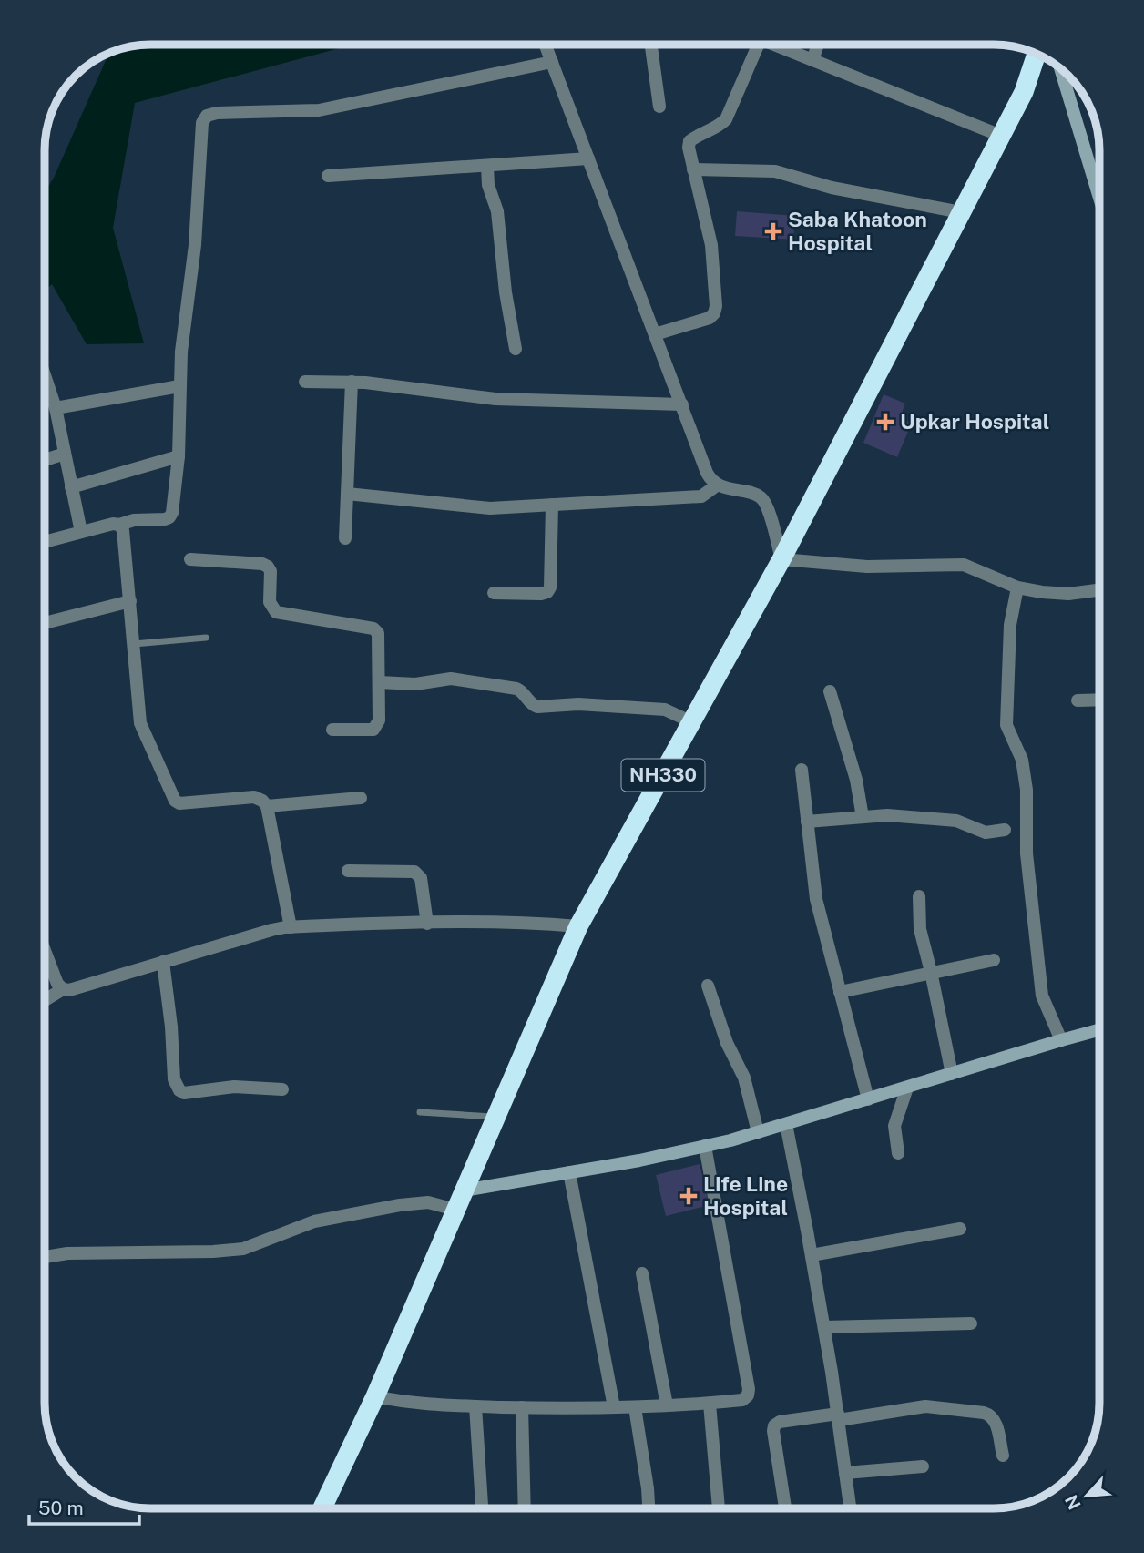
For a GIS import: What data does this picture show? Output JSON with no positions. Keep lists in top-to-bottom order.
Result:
{
  "streets": {
    "highway": ["NH330"]
  },
  "places": {
    "health": ["Saba Khatoon Hospital", "Upkar Hospital", "Life Line Hospital"]
  },
  "scale_bar": "50 m",
  "north": "bottom left"
}
